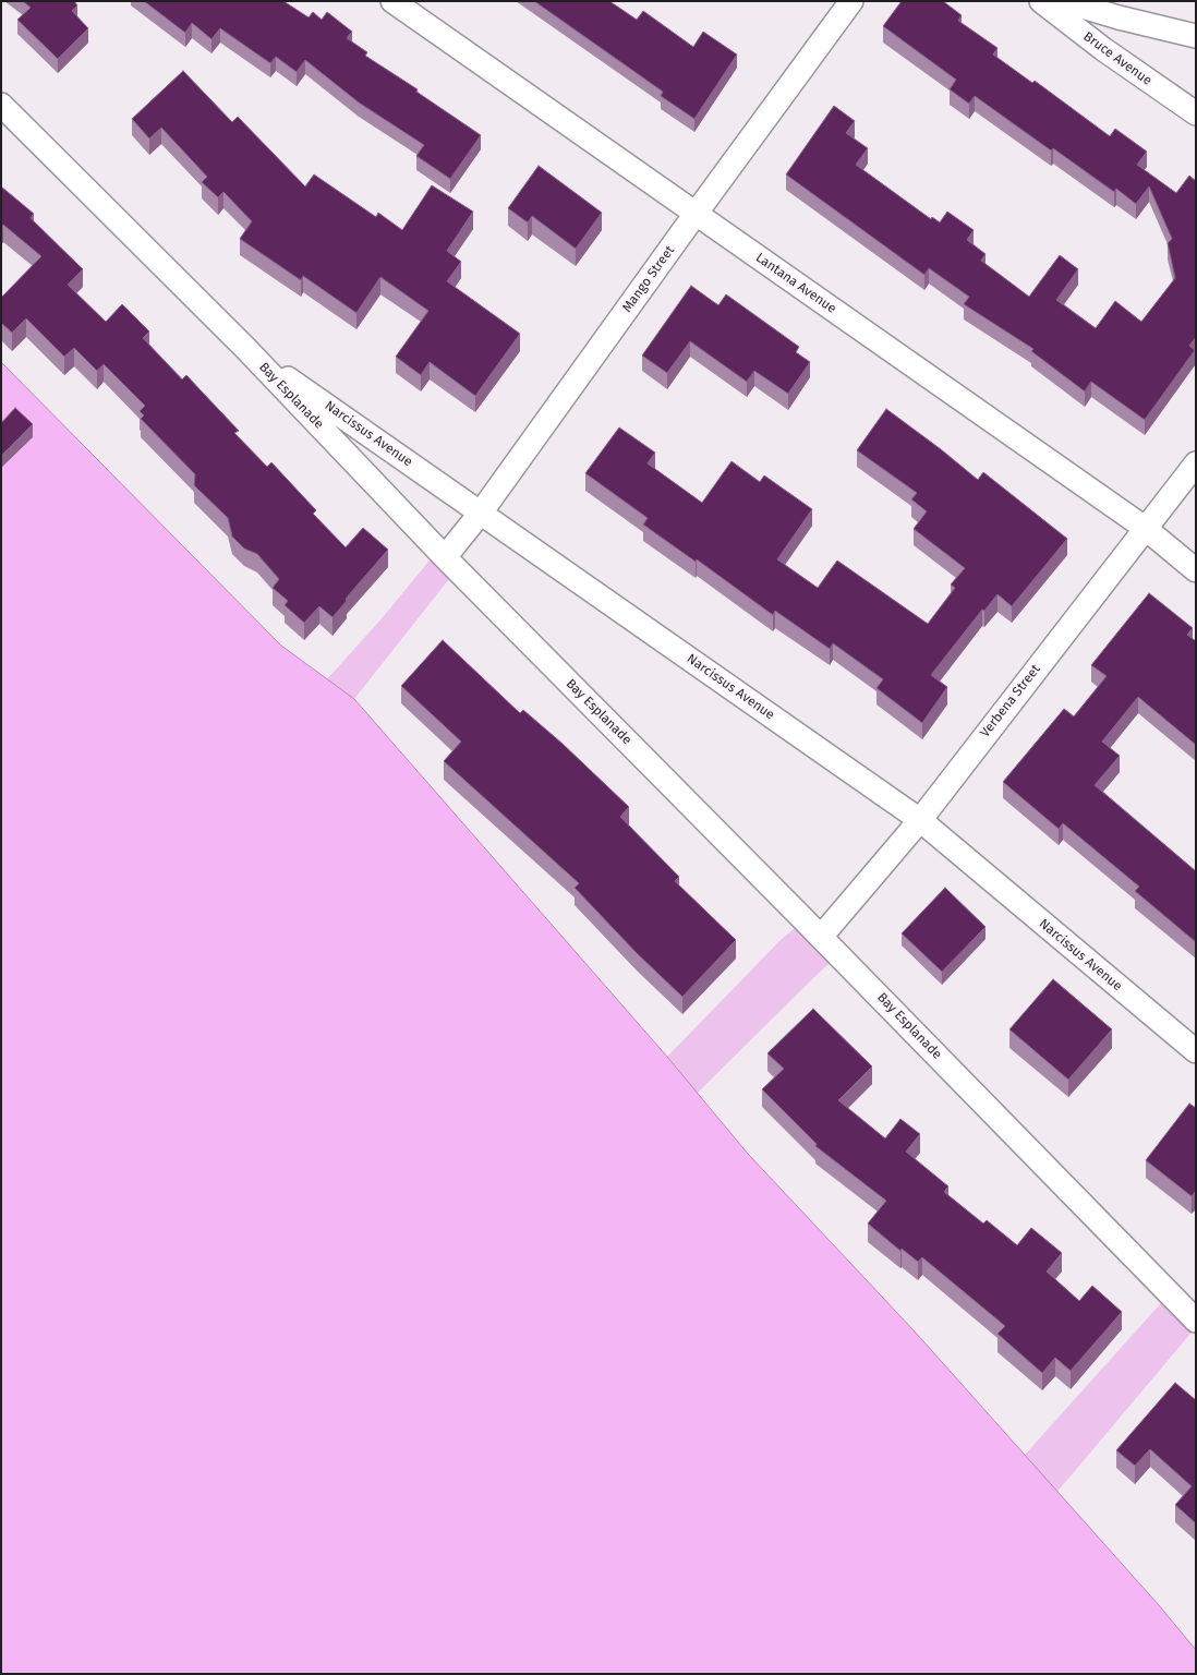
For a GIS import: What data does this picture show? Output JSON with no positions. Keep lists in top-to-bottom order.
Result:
{
  "streets": {
    "street": [
      "Bruce Avenue",
      "Mango Street",
      "Lantana Avenue",
      "Bay Esplanade",
      "Narcissus Avenue",
      "Verbena Street"
    ]
  },
  "crossings": [
    ["Mango Street", "Lantana Avenue"],
    ["Mango Street", "Bay Esplanade"],
    ["Mango Street", "Narcissus Avenue"],
    ["Lantana Avenue", "Verbena Street"],
    ["Bay Esplanade", "Narcissus Avenue"],
    ["Bay Esplanade", "Verbena Street"],
    ["Narcissus Avenue", "Verbena Street"]
  ]
}
